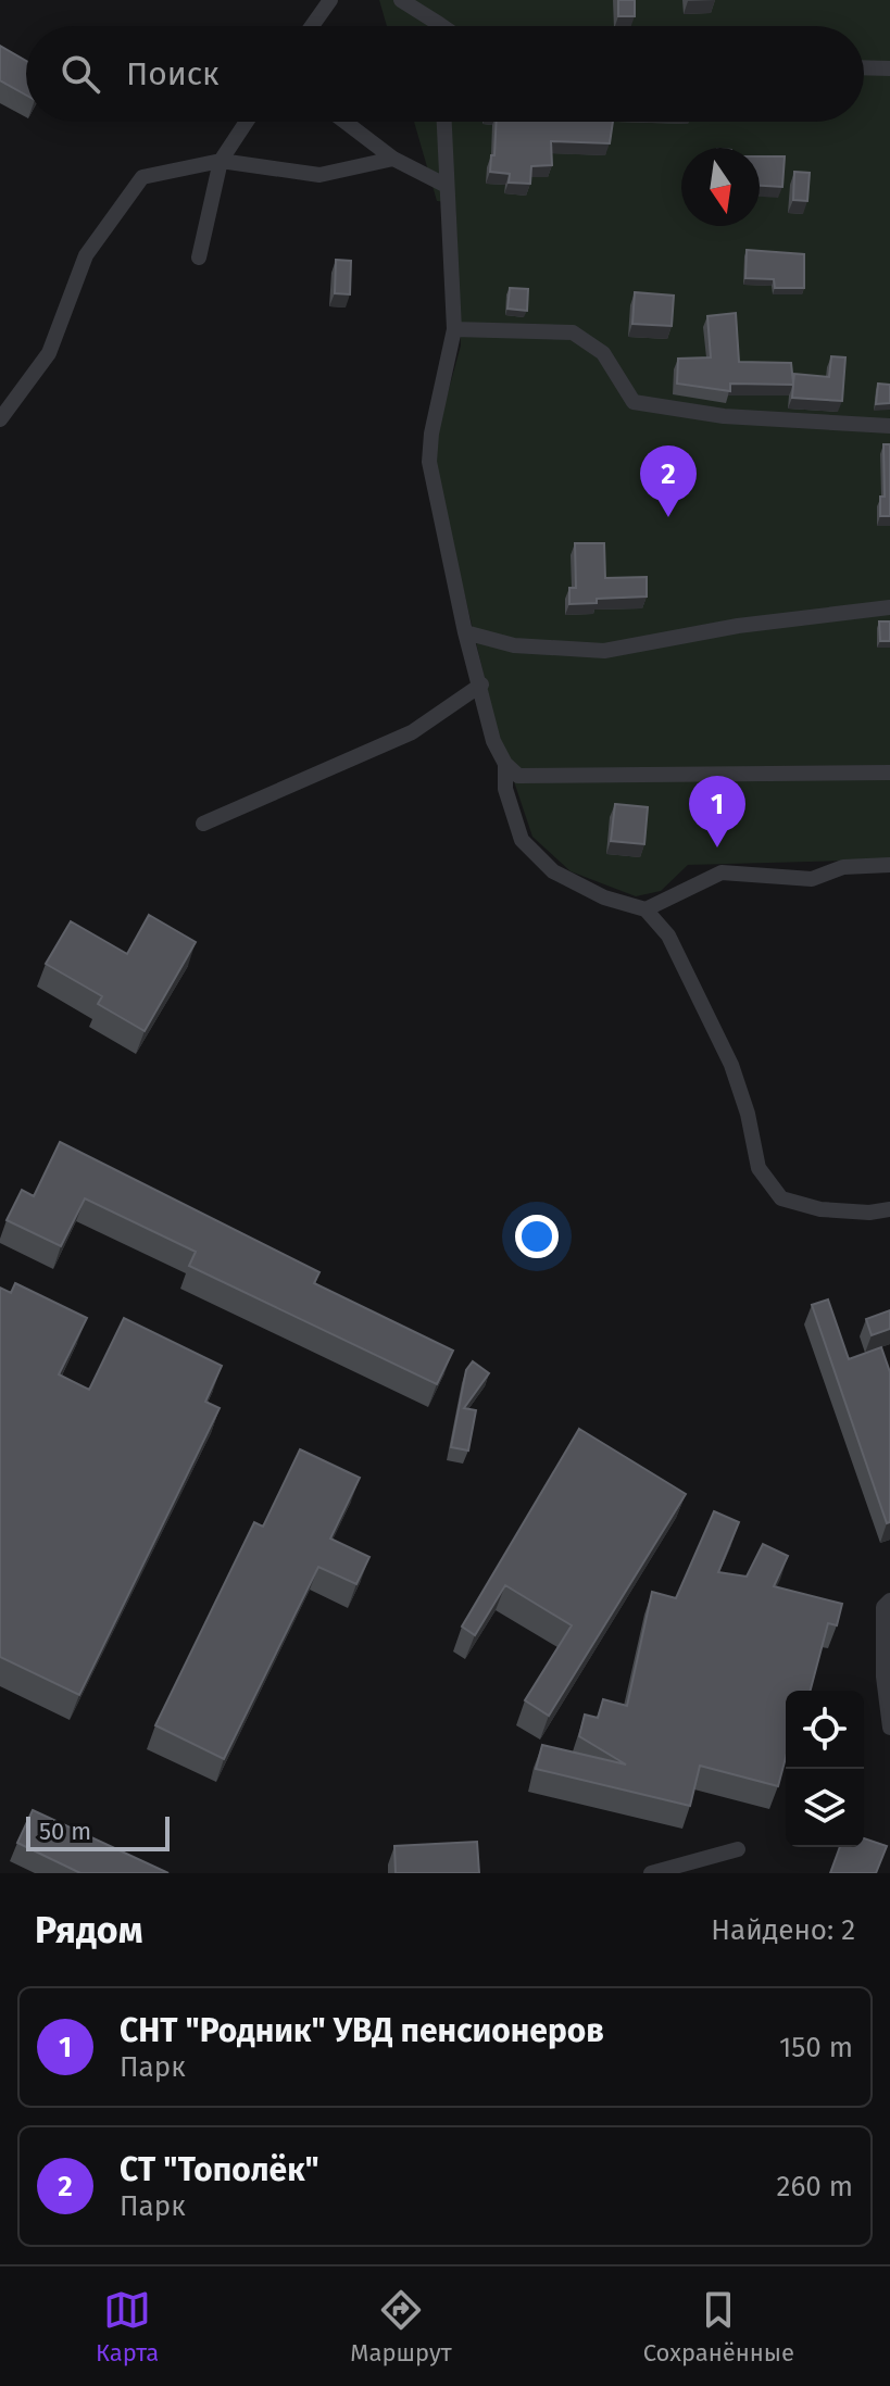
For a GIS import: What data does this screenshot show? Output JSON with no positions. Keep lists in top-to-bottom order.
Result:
{
  "scale_bar": "50 m",
  "north": "bottom",
  "page": {
    "search": "Поиск",
    "pins": ["2", "1"],
    "scale": "50 m",
    "heading": ["Рядом", "Найдено: 2"],
    "list": [
      {
        "mark": "1",
        "name": "СНТ \"Родник\" УВД пенсионеров",
        "note": "Парк",
        "value": "150 m"
      },
      {
        "mark": "2",
        "name": "СТ \"Тополёк\"",
        "note": "Парк",
        "value": "260 m"
      }
    ],
    "nav": ["Карта", "Маршрут", "Сохранённые"]
  }
}
